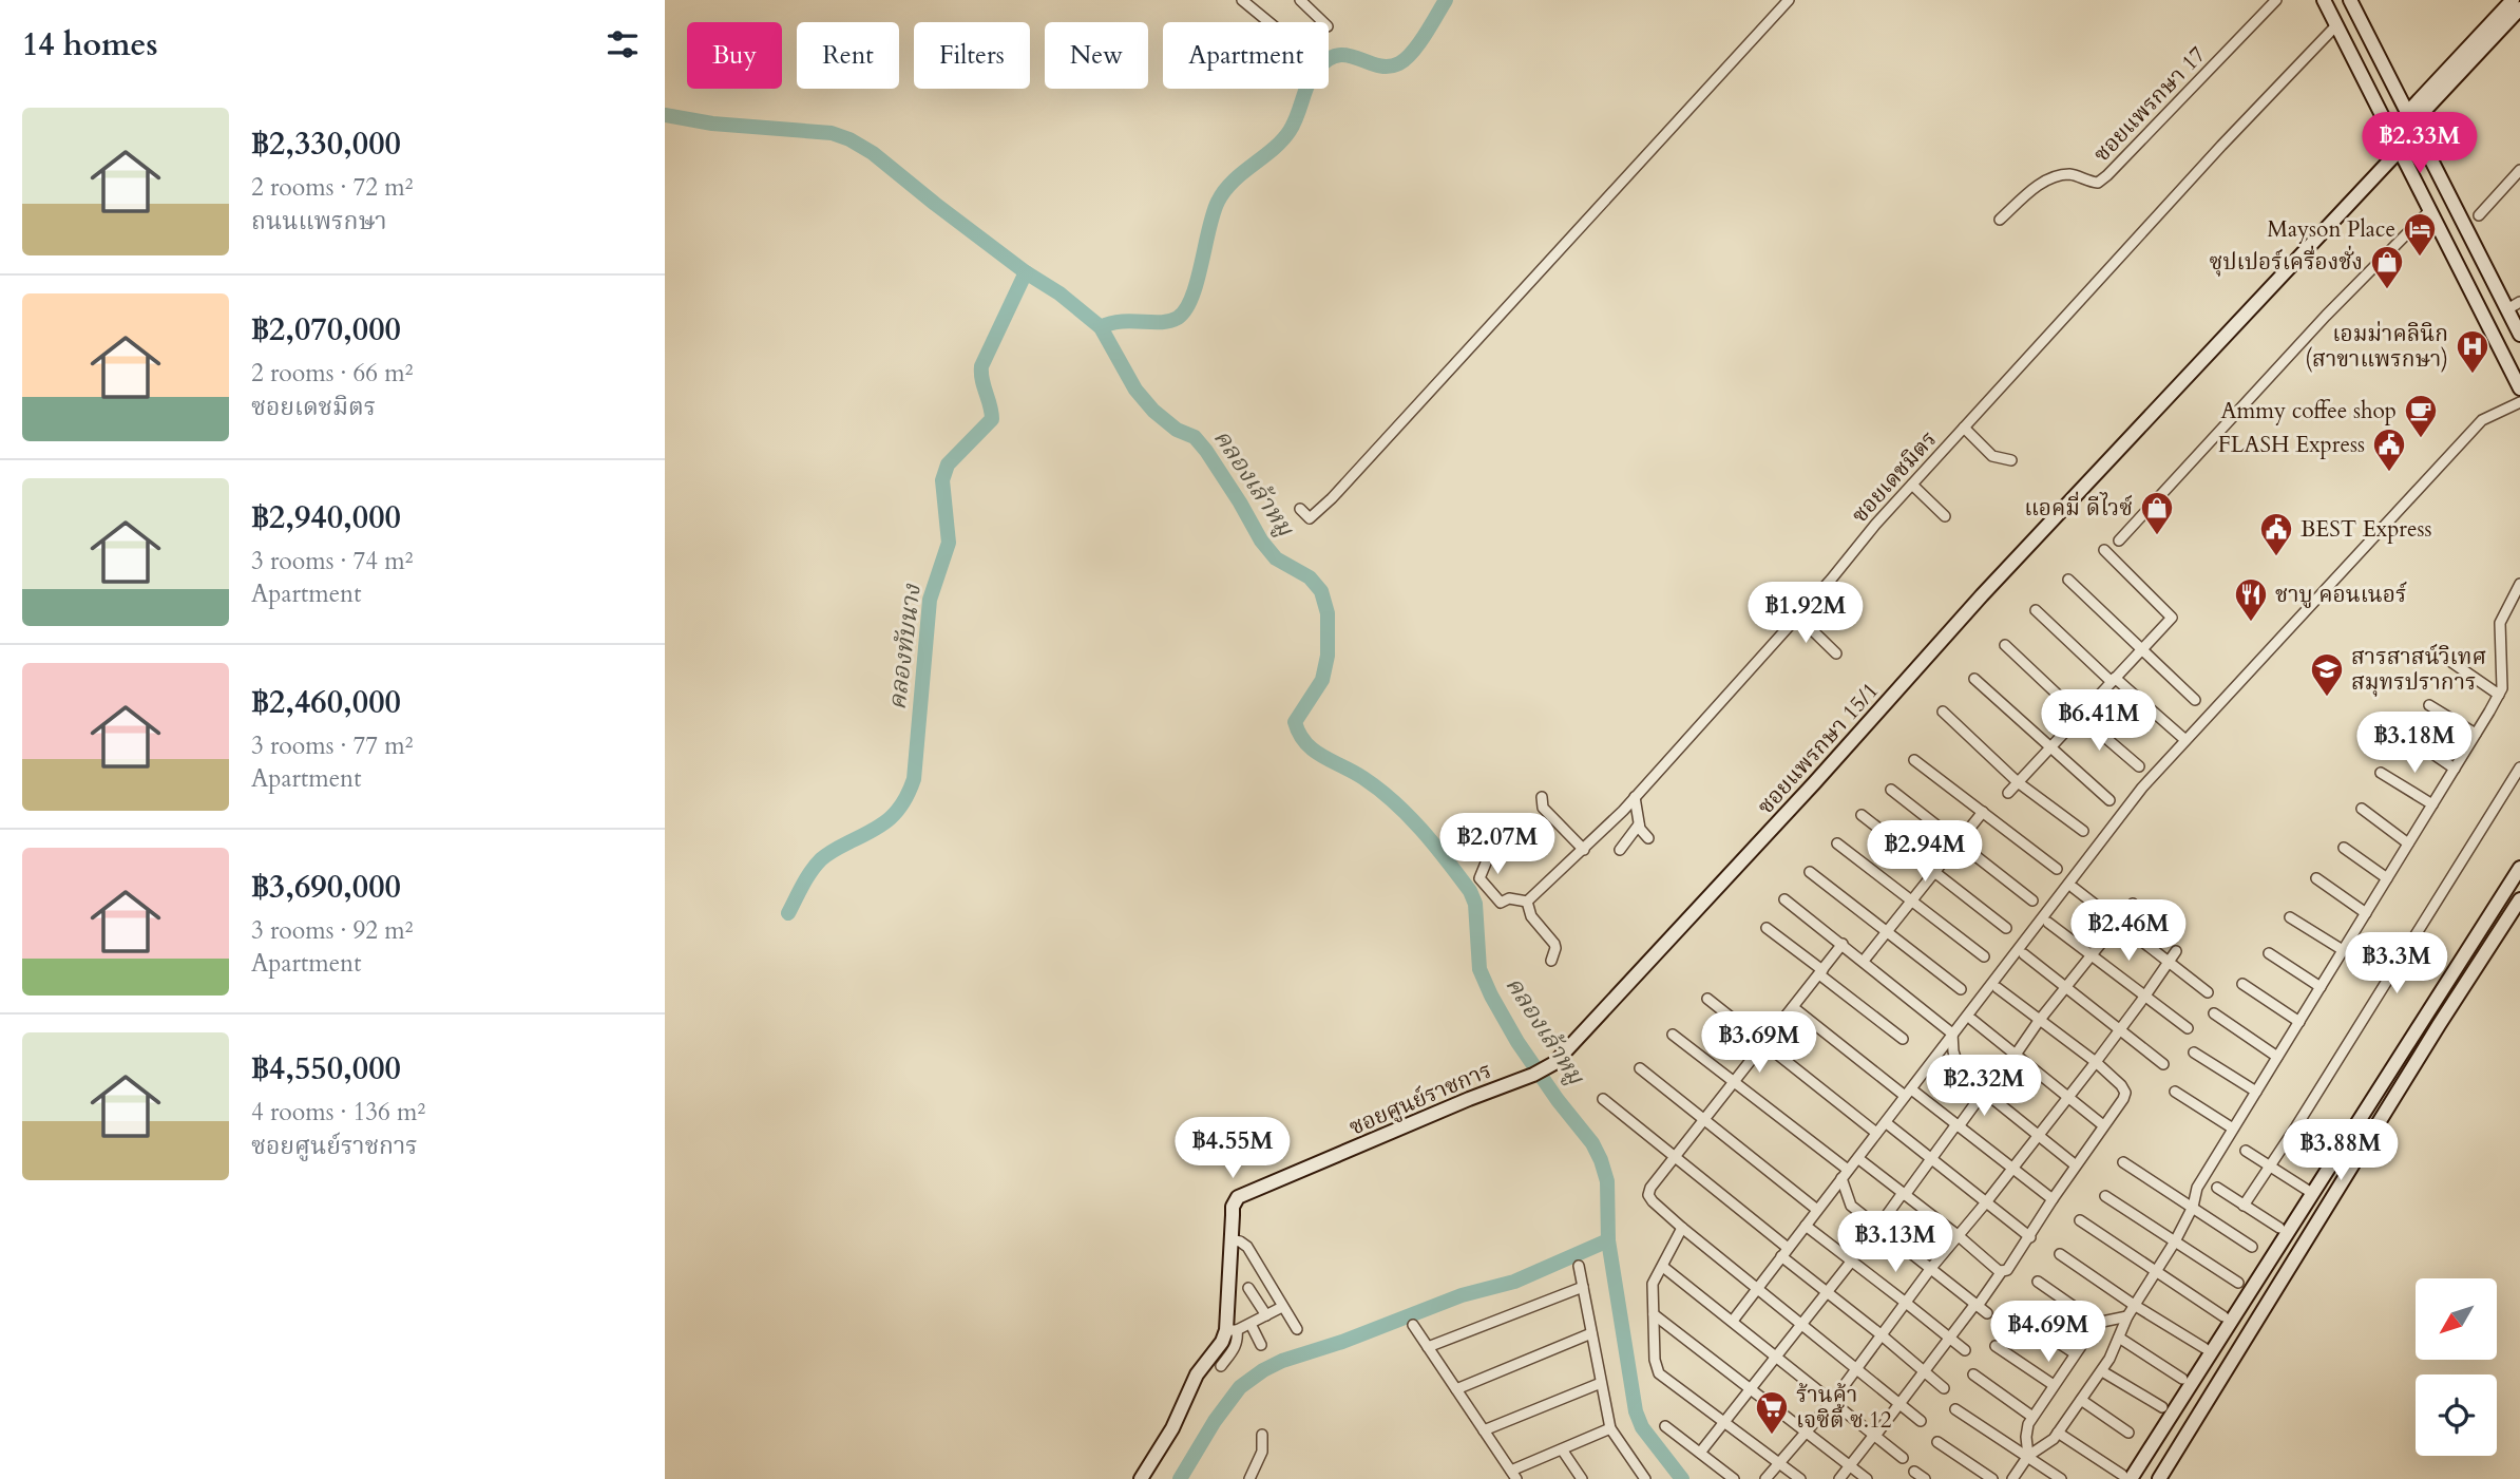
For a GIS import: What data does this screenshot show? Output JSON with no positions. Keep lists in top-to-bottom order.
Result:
{
  "streets": {
    "street": [
      "ซอยแพรกษา 17",
      "ซอยเดชมิตร",
      "ซอยแพรกษา 15/1",
      "ซอยศูนย์ราชการ"
    ]
  },
  "crossings": [
    ["ซอยแพรกษา 15/1", "ซอยศูนย์ราชการ"]
  ],
  "water": ["คลองเล้าหมู", "คลองทับนาง"],
  "places": {
    "hotel": ["Mayson Place"],
    "shop": ["ซุปเปอร์เครื่องชั่ง", "แอคมี่ ดีไวซ์"],
    "hospital": ["เอมม่าคลินิก (สาขาแพรกษา)"],
    "cafe": ["Ammy coffee shop"],
    "public building": ["FLASH Express", "BEST Express"],
    "restaurant": ["ชาบู คอนเนอร์"],
    "school or university": ["สารสาสน์วิเทศ สมุทรปราการ"],
    "supermarket": ["ร้านค้า เจซิตี้ ซ.12"]
  },
  "north": "bottom left",
  "page": {
    "heading": "14 homes",
    "chip": [
      "Buy",
      "Rent",
      "Filters",
      "New",
      "Apartment"
    ],
    "list": [
      {
        "name": "฿2,330,000",
        "note": "2 rooms · 72 m² · ถนนแพรกษา"
      },
      {
        "name": "฿2,070,000",
        "note": "2 rooms · 66 m² · ซอยเดชมิตร"
      },
      {
        "name": "฿2,940,000",
        "note": "3 rooms · 74 m² · Apartment"
      },
      {
        "name": "฿2,460,000",
        "note": "3 rooms · 77 m² · Apartment"
      },
      {
        "name": "฿3,690,000",
        "note": "3 rooms · 92 m² · Apartment"
      },
      {
        "name": "฿4,550,000",
        "note": "4 rooms · 136 m² · ซอยศูนย์ราชการ"
      }
    ],
    "price": [
      "฿2.33M",
      "฿1.92M",
      "฿6.41M",
      "฿3.18M",
      "฿2.07M",
      "฿2.94M",
      "฿2.46M",
      "฿3.3M",
      "฿3.69M",
      "฿2.32M",
      "฿4.55M",
      "฿3.88M",
      "฿3.13M",
      "฿4.69M"
    ]
  }
}
